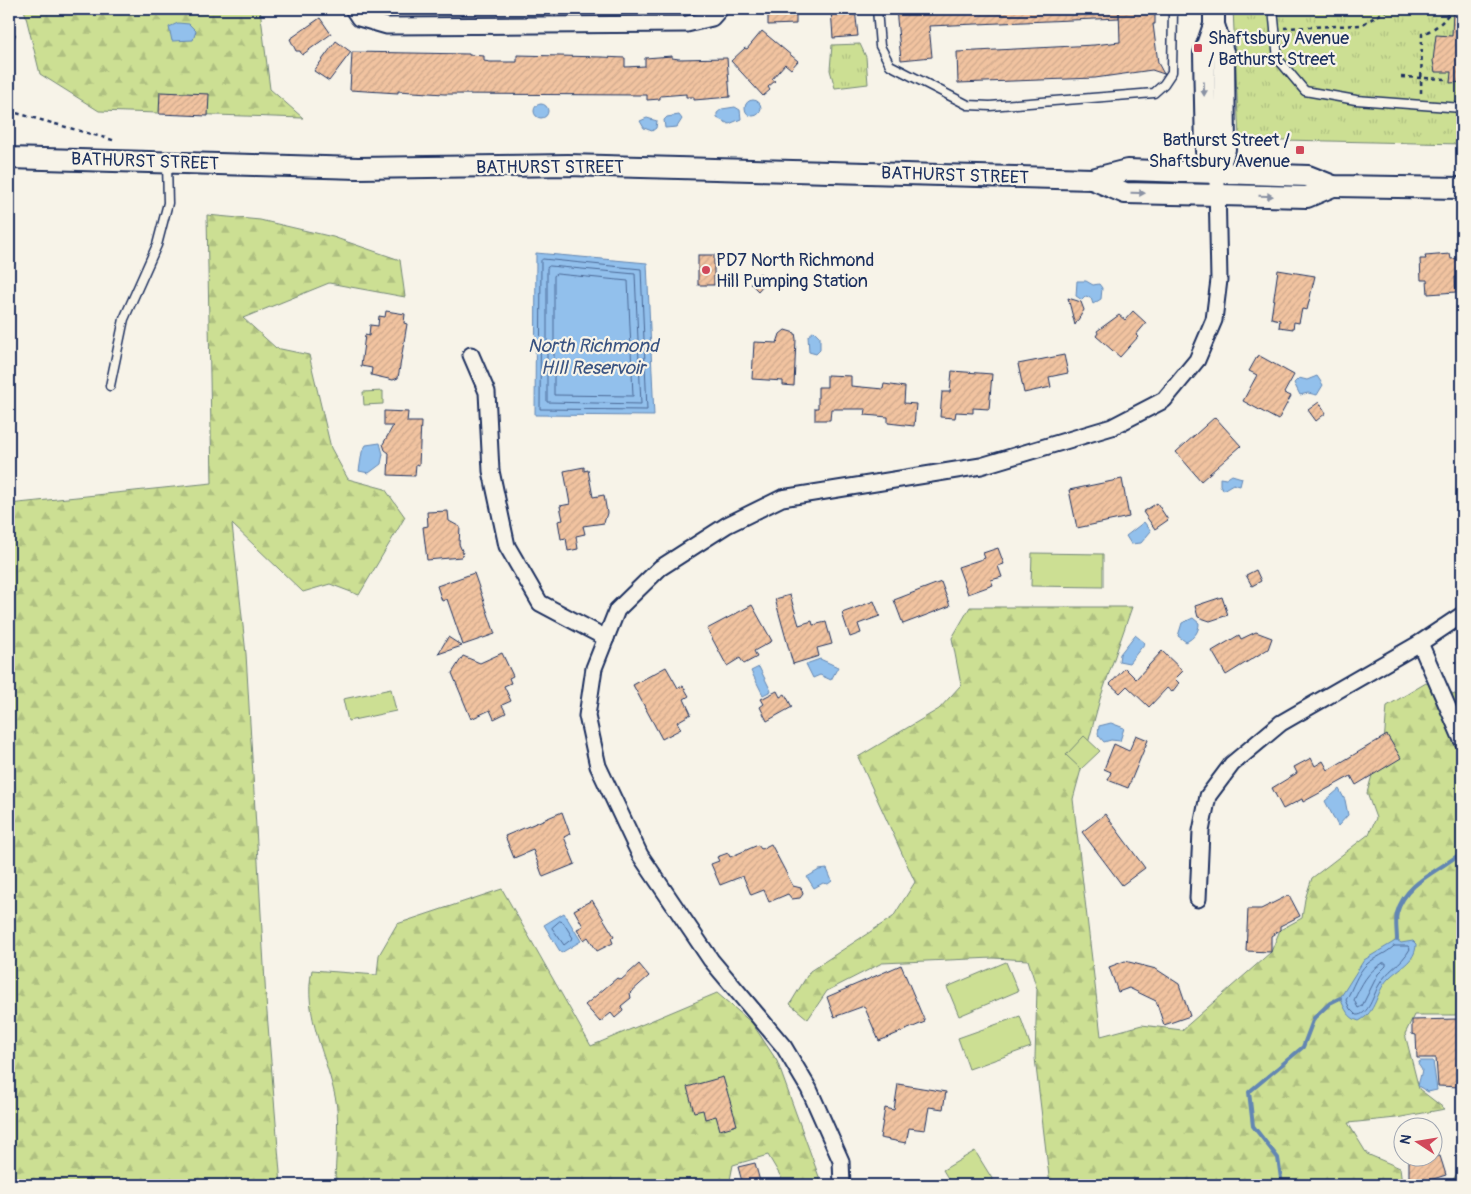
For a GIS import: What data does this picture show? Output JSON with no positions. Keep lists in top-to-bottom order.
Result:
{
  "streets": {
    "main road": ["BATHURST STREET"]
  },
  "water": ["North Richmond HIll Reservoir"],
  "places": {
    "transit": ["Shaftsbury Avenue / Bathurst Street", "Bathurst Street / Shaftsbury Avenue"],
    "other": ["PD7 North Richmond Hill Pumping Station"]
  },
  "north": "left"
}
